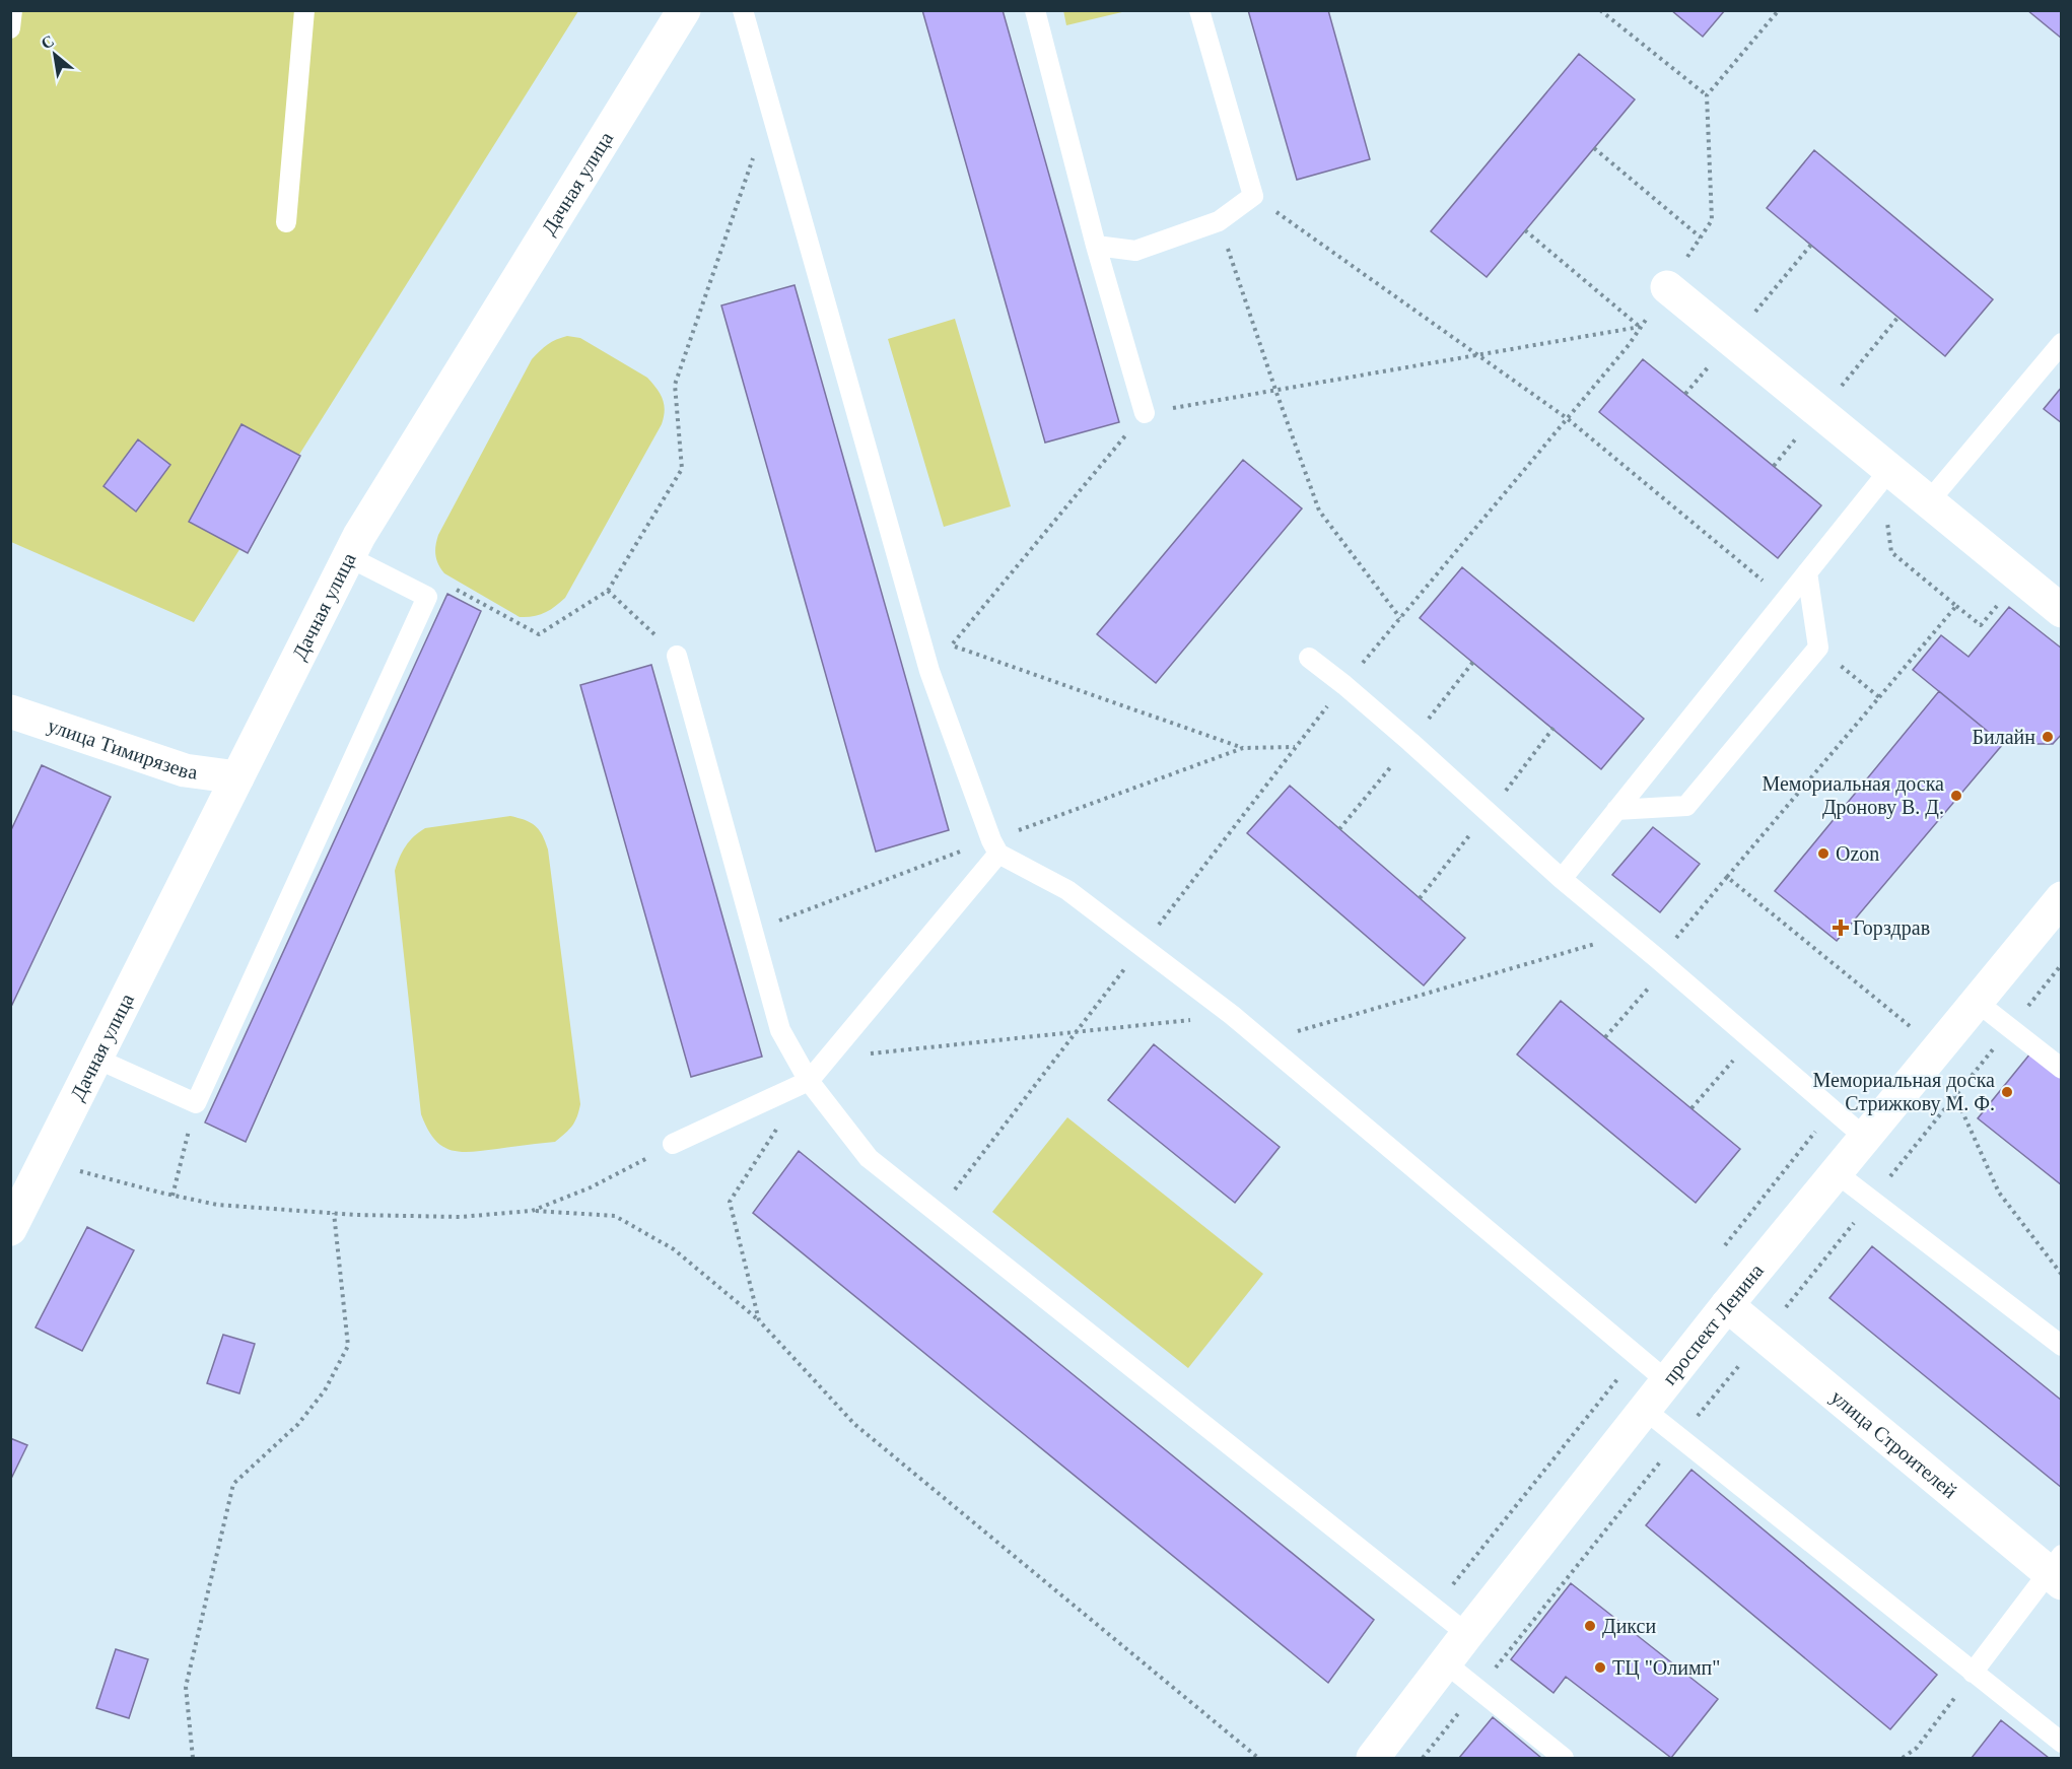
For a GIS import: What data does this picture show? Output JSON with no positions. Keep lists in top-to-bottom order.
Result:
{
  "streets": {
    "street": [
      "Дачная улица",
      "улица Тимирязева",
      "проспект Ленина",
      "улица Строителей"
    ]
  },
  "crossings": [
    ["Дачная улица", "улица Тимирязева"],
    ["проспект Ленина", "улица Строителей"]
  ],
  "places": {
    "other": [
      "Билайн",
      "Мемориальная доска Дронову В. Д.",
      "Ozon",
      "Мемориальная доска Стрижкову М. Ф.",
      "Дикси",
      "ТЦ \"Олимп\""
    ],
    "health": ["Горздрав"]
  },
  "north": "top left"
}
